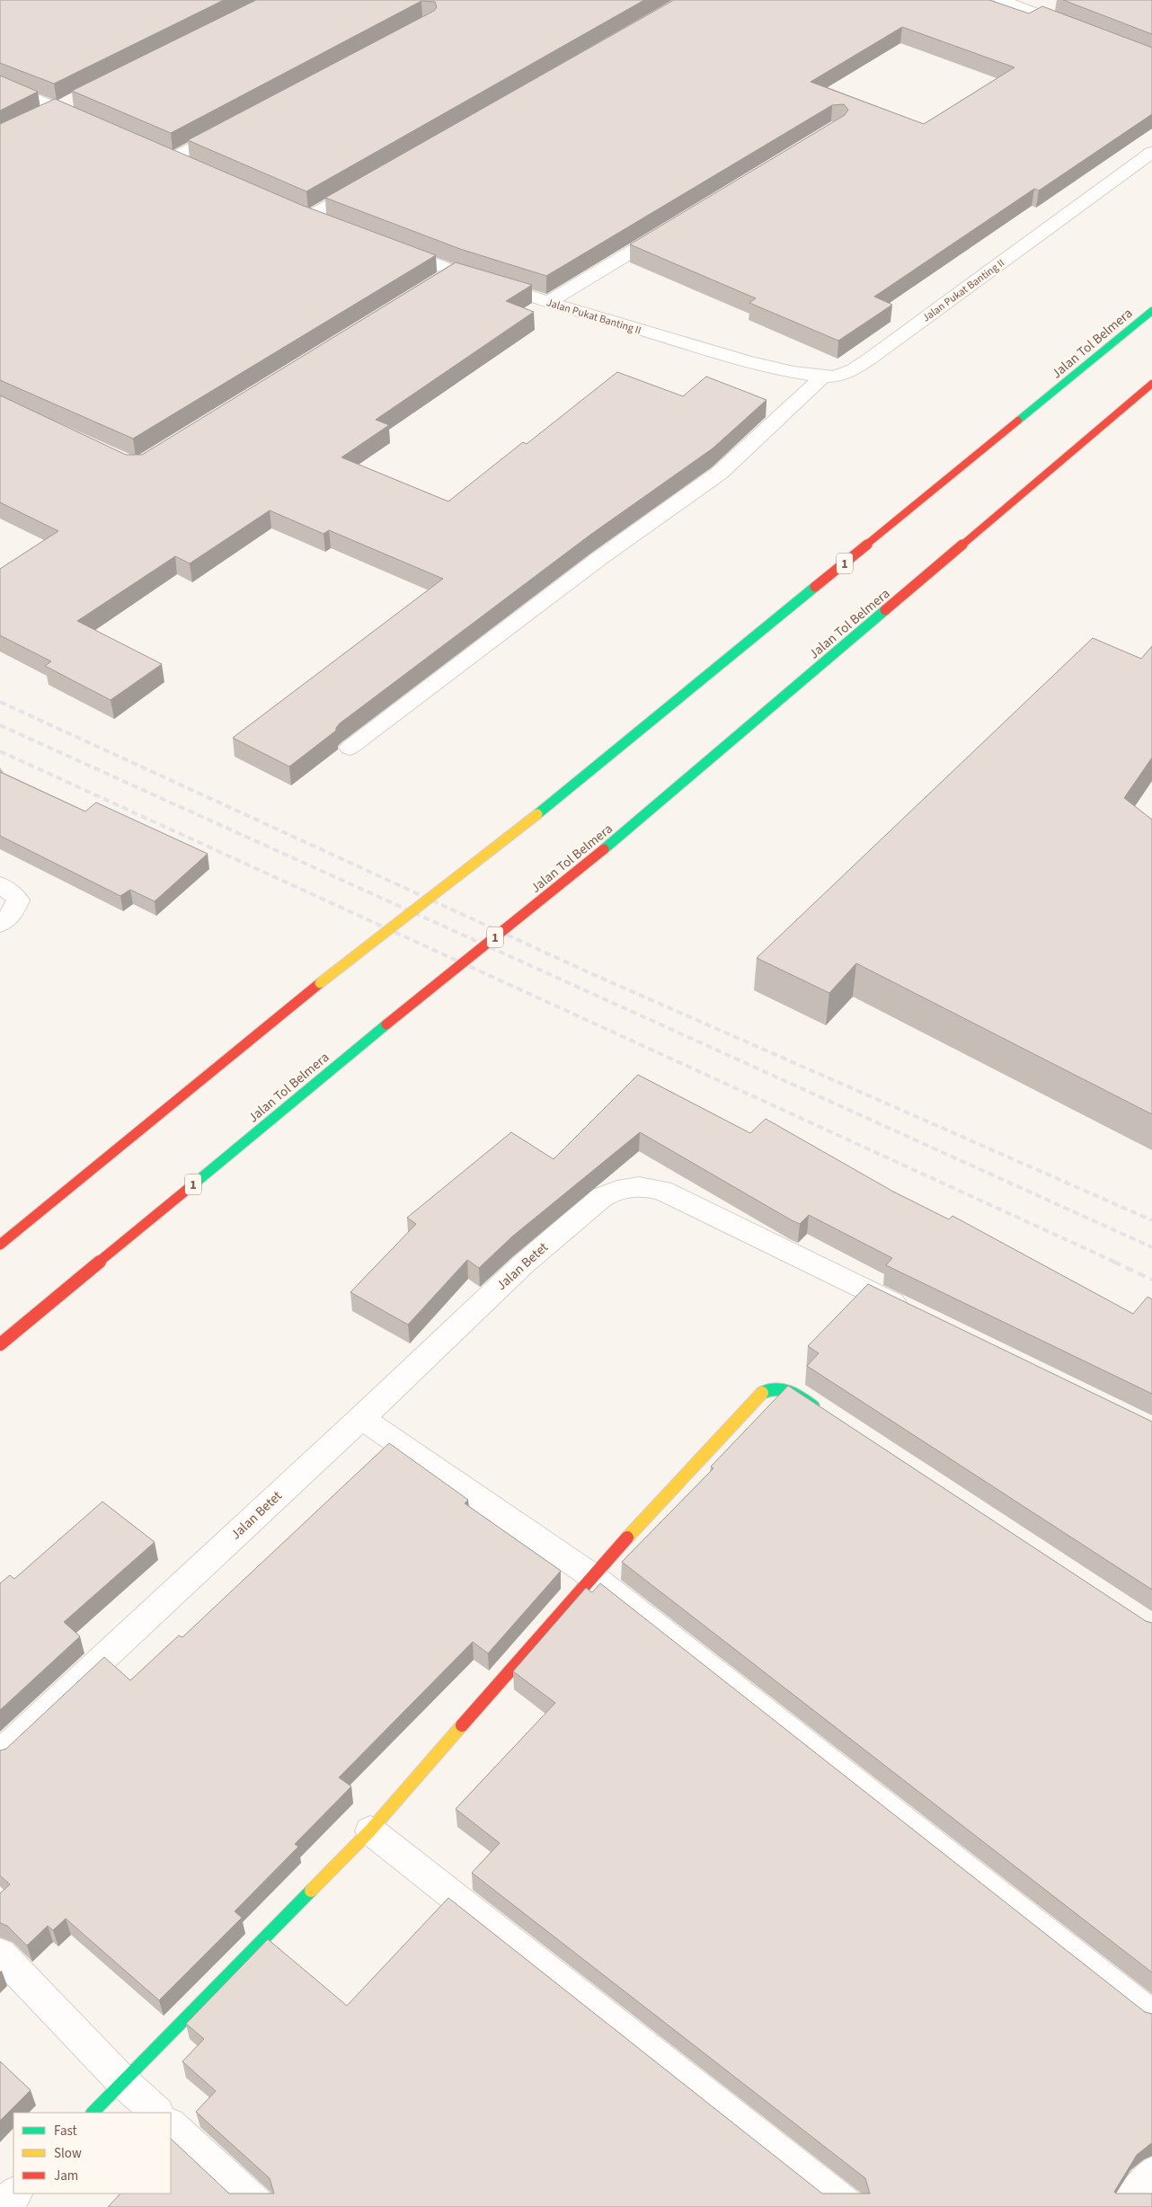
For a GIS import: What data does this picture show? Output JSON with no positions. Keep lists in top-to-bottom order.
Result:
{
  "streets": {
    "main road": ["Jalan Tol Belmera", "1"],
    "street": ["Jalan Pukat Banting II", "Jalan Betet"]
  },
  "legend": ["Fast", "Slow", "Jam"]
}
